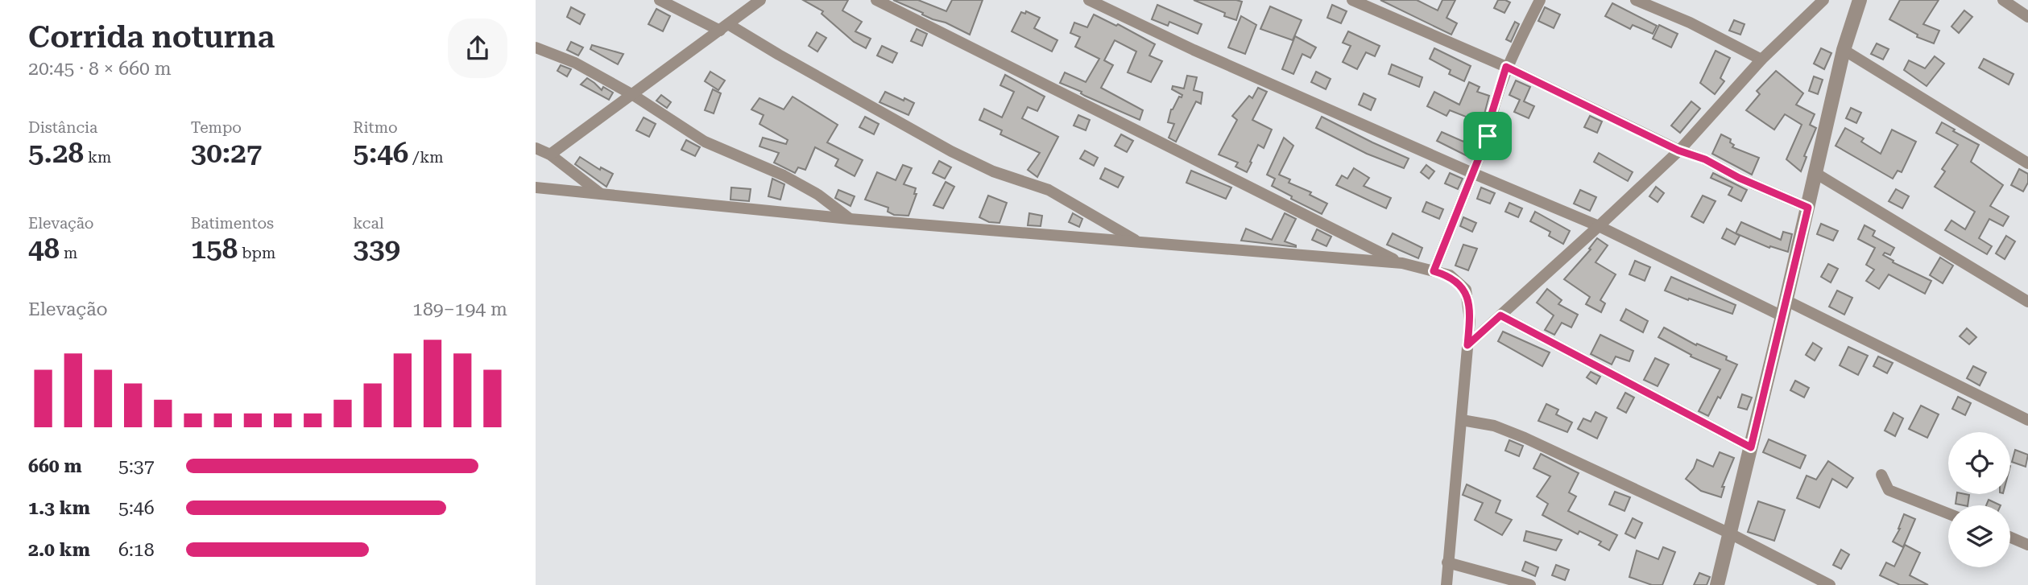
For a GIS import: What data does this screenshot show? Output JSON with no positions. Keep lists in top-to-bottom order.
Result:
{
  "page": {
    "heading": ["Corrida noturna", "20:45 · 8 × 660 m"],
    "stats": [
      ["Distância", "5.28 km"],
      ["Tempo", "30:27"],
      ["Ritmo", "5:46 /km"],
      ["Elevação", "48 m"],
      ["Batimentos", "158 bpm"],
      ["kcal", "339"]
    ],
    "chart": ["Elevação", "189–194 m"],
    "list": [
      {
        "name": "660 m",
        "note": "5:37"
      },
      {
        "name": "1.3 km",
        "note": "5:46"
      },
      {
        "name": "2.0 km",
        "note": "6:18"
      }
    ]
  }
}
